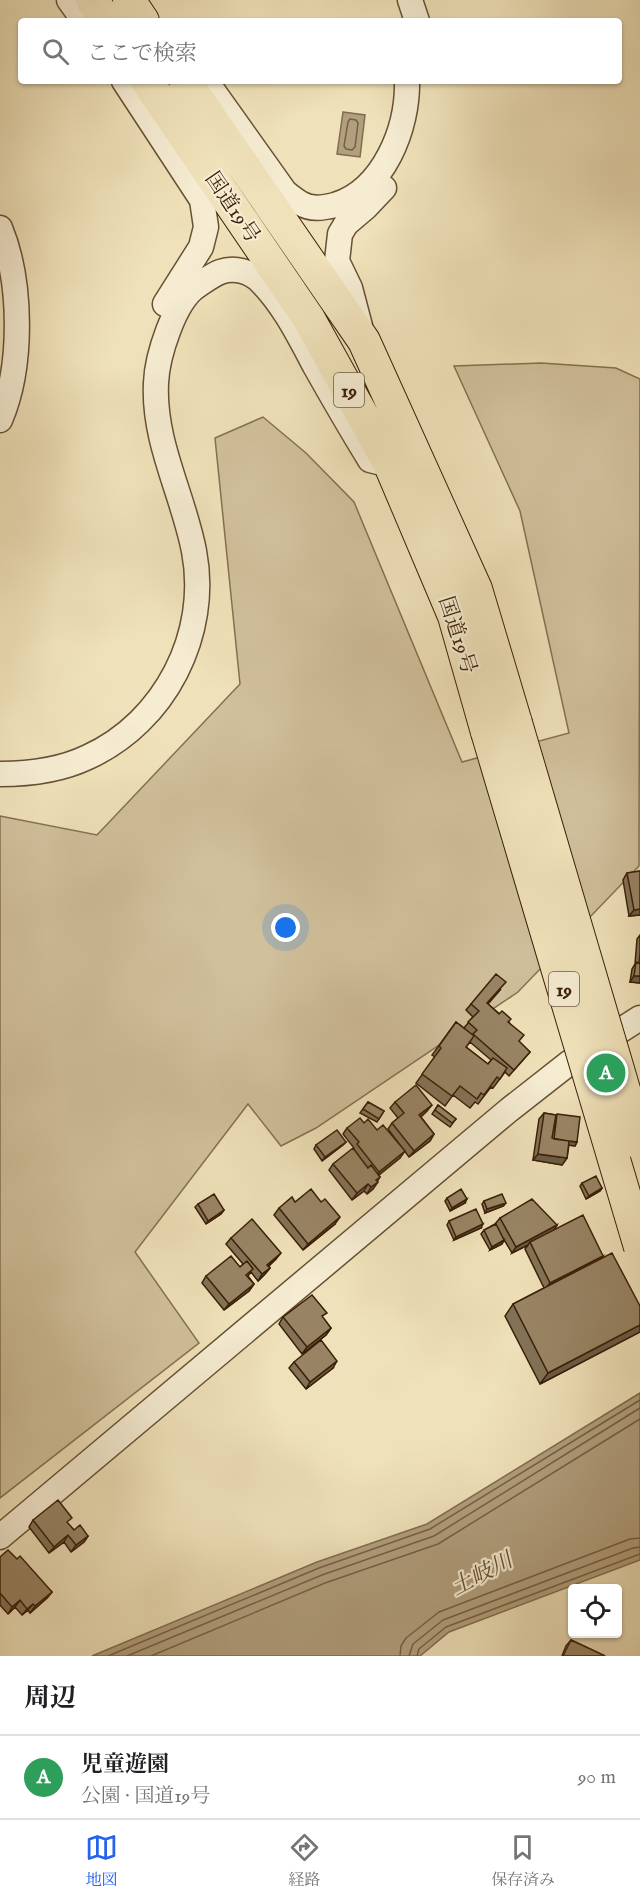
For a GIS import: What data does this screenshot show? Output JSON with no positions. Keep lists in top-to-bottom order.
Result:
{
  "streets": {
    "highway": ["国道19号", "19"]
  },
  "water": ["土岐川"],
  "page": {
    "search": "ここで検索",
    "pins": "A",
    "heading": "周辺",
    "list": [
      {
        "mark": "A",
        "name": "児童遊園",
        "note": "公園 · 国道19号",
        "value": "90 m"
      }
    ],
    "nav": ["地図", "経路", "保存済み"]
  }
}
